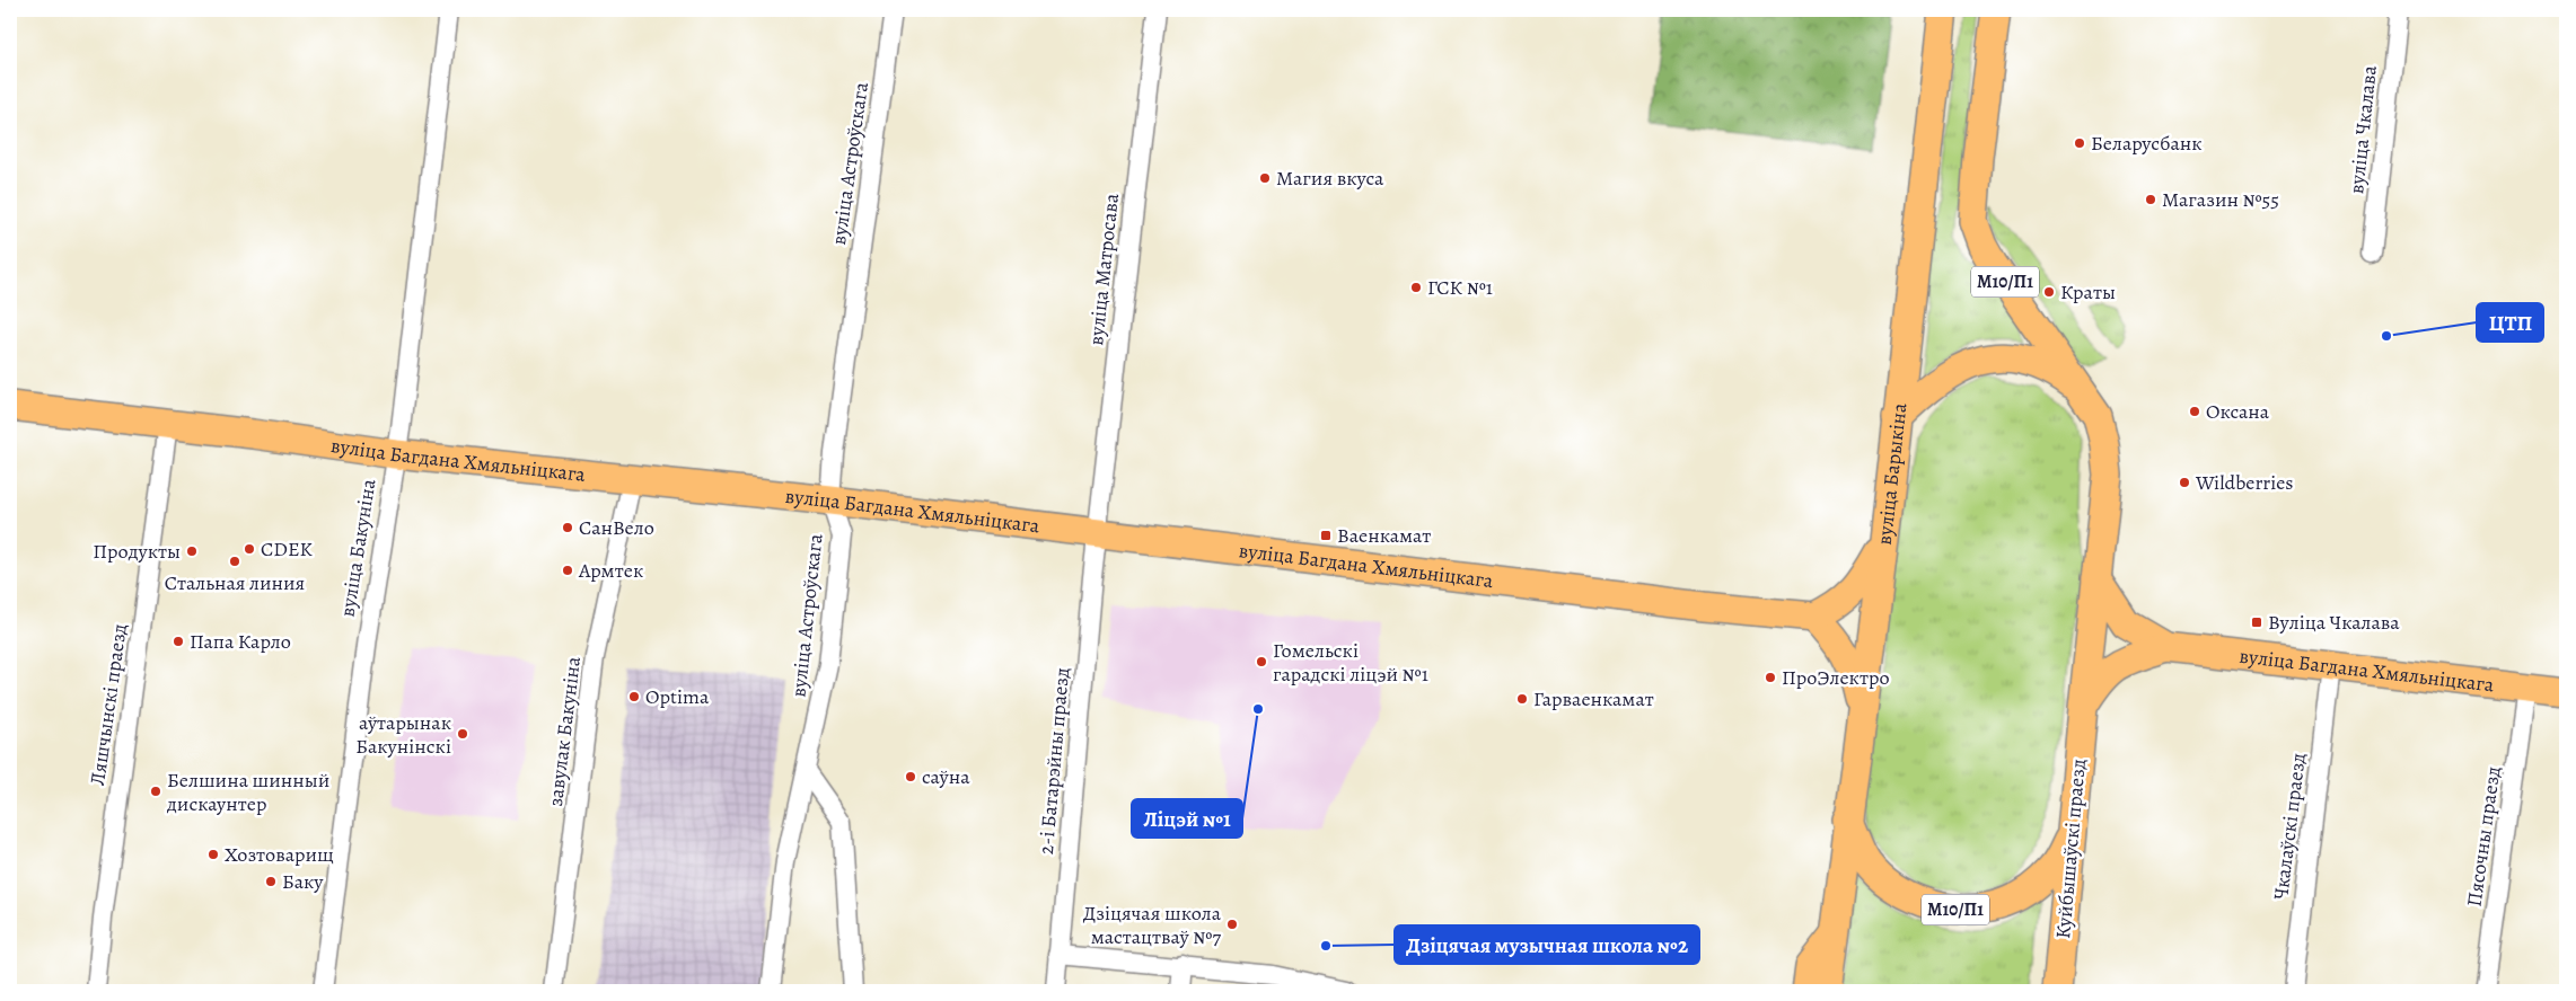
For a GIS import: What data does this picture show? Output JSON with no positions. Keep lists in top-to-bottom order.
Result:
{
  "streets": {
    "main road": [
      "М10/П1",
      "вуліца Багдана Хмяльніцкага",
      "вуліца Барыкіна",
      "Куйбышаўскі праезд"
    ],
    "street": [
      "вуліца Чкалава",
      "вуліца Астроўскага",
      "вуліца Матросава",
      "вуліца Бакуніна",
      "Ляшчынскі праезд",
      "завулак Бакуніна",
      "2-і Батарэйны праезд",
      "Чкалаўскі праезд",
      "Пясочны праезд"
    ]
  },
  "crossings": [
    ["вуліца Астроўскага", "вуліца Багдана Хмяльніцкага"],
    ["вуліца Матросава", "вуліца Багдана Хмяльніцкага"],
    ["вуліца Матросава", "2-і Батарэйны праезд"],
    ["М10/П1", "вуліца Барыкіна"],
    ["М10/П1", "Куйбышаўскі праезд"],
    ["вуліца Багдана Хмяльніцкага", "вуліца Бакуніна"],
    ["вуліца Багдана Хмяльніцкага", "Ляшчынскі праезд"],
    ["вуліца Багдана Хмяльніцкага", "завулак Бакуніна"],
    ["вуліца Багдана Хмяльніцкага", "2-і Батарэйны праезд"],
    ["вуліца Багдана Хмяльніцкага", "Чкалаўскі праезд"],
    ["вуліца Багдана Хмяльніцкага", "Пясочны праезд"]
  ],
  "places": {
    "other": [
      "Беларусбанк",
      "Магия вкуса",
      "Магазин №55",
      "ГСК №1",
      "Краты",
      "ЦТП",
      "Оксана",
      "Wildberries",
      "СанВело",
      "CDEK",
      "Продукты",
      "Стальная линия",
      "Армтек",
      "Папа Карло",
      "Гомельскі гарадскі ліцэй №1",
      "ПроЭлектро",
      "Optima",
      "Гарваенкамат",
      "Ліцэй №1",
      "аўтарынак Бакунінскі",
      "саўна",
      "Белшина шинный дискаунтер",
      "Хозтоварищ",
      "Баку",
      "Дзіцячая школа мастацтваў №7",
      "Дзіцячая музычная школа №2"
    ],
    "transit": ["Ваенкамат", "Вуліца Чкалава"]
  }
}
